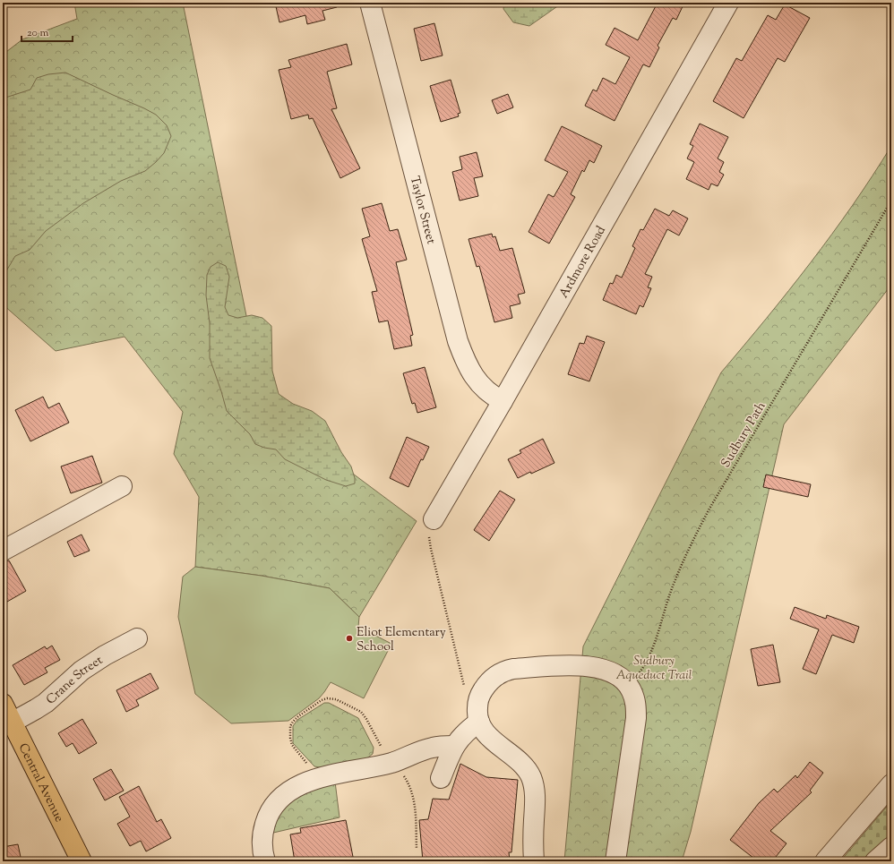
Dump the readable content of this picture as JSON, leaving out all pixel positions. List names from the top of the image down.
{
  "streets": {
    "main road": ["Central Avenue"],
    "street": ["Taylor Street", "Ardmore Road", "Crane Street"],
    "path": ["Sudbury Path"]
  },
  "crossings": [
    ["Taylor Street", "Ardmore Road"],
    ["Crane Street", "Central Avenue"]
  ],
  "parks": ["Sudbury Aqueduct Trail"],
  "places": ["Eliot Elementary School"],
  "scale_bar": "20 m"
}
